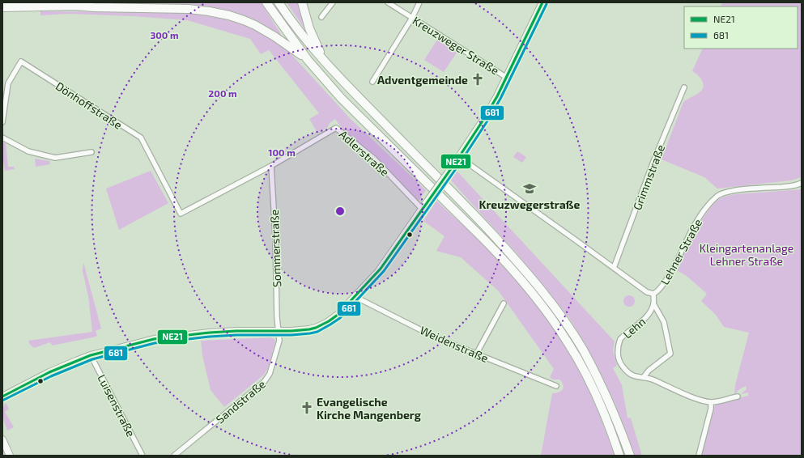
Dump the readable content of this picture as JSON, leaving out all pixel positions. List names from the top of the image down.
{
  "streets": {
    "street": [
      "Kreuzweger Straße",
      "Dönhoffstraße",
      "Adlerstraße",
      "Grimmstraße",
      "Sommerstraße",
      "Lehner Straße",
      "Lehn",
      "Weidenstraße",
      "Sandstraße",
      "Luisenstraße"
    ]
  },
  "crossings": [
    ["Dönhoffstraße", "Adlerstraße"],
    ["Adlerstraße", "Sommerstraße"],
    ["Grimmstraße", "Lehner Straße"],
    ["Sommerstraße", "Sandstraße"],
    ["Lehner Straße", "Lehn"]
  ],
  "parks": ["Kleingartenanlage Lehner Straße"],
  "places": {
    "church": ["Adventgemeinde", "Evangelische Kirche Mangenberg"],
    "school or university": ["Kreuzwegerstraße"]
  },
  "lines": ["transit line NE21", "transit line 681"],
  "legend": ["NE21", "681"],
  "rings": ["300 m", "200 m", "100 m"]
}
